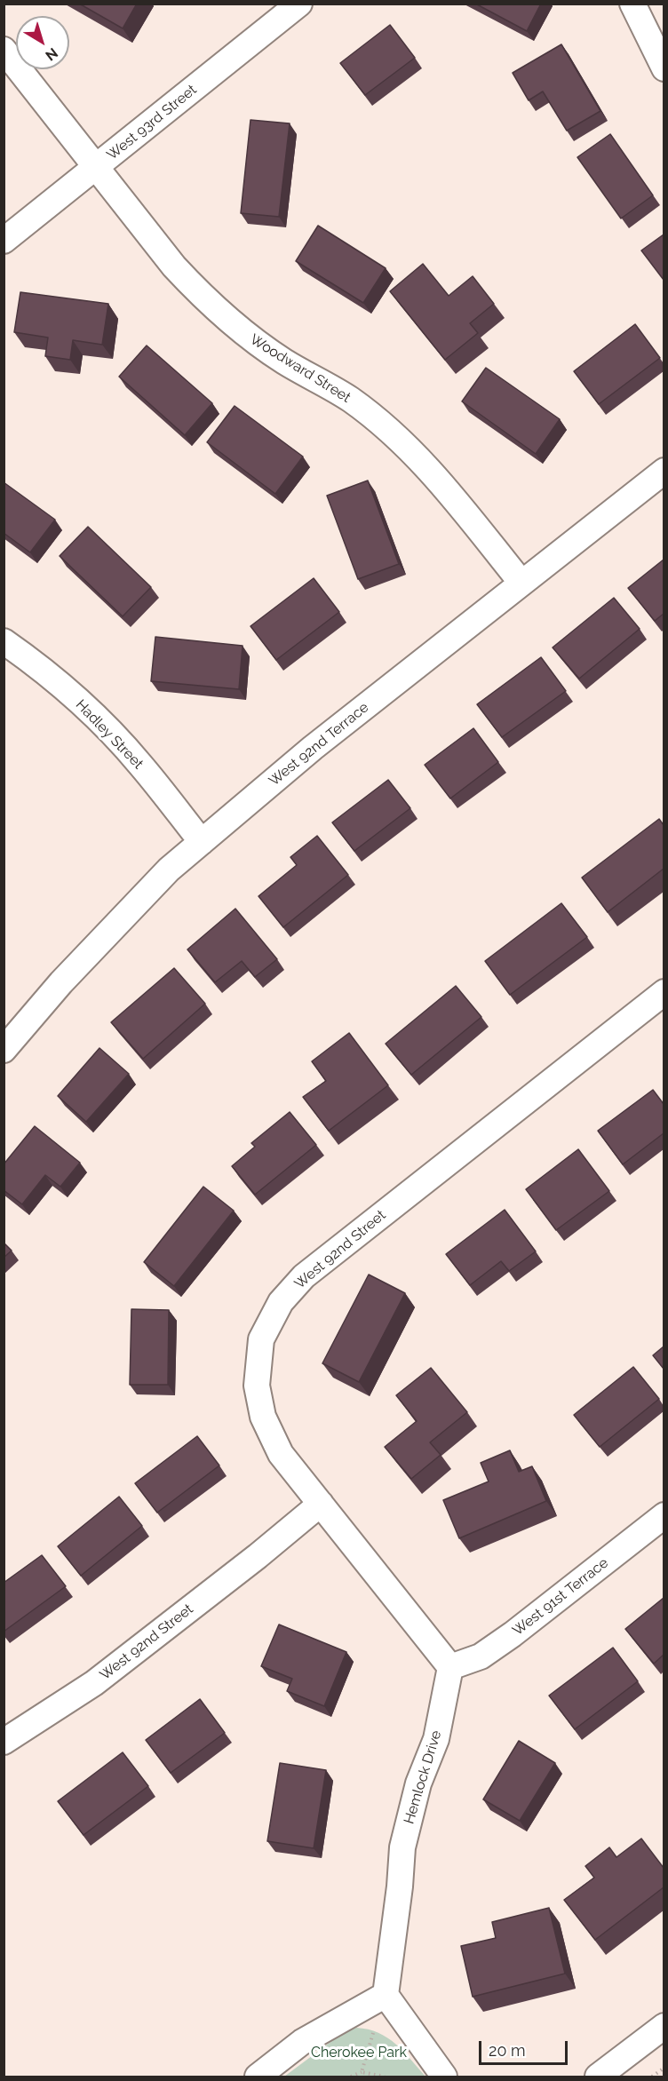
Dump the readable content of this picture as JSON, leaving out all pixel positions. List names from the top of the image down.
{
  "streets": {
    "street": [
      "West 93rd Street",
      "Woodward Street",
      "Hadley Street",
      "West 92nd Terrace",
      "West 92nd Street",
      "West 91st Terrace",
      "Hemlock Drive"
    ]
  },
  "crossings": [
    ["West 93rd Street", "Woodward Street"],
    ["Woodward Street", "West 92nd Terrace"],
    ["Hadley Street", "West 92nd Terrace"],
    ["West 91st Terrace", "Hemlock Drive"]
  ],
  "parks": ["Cherokee Park"],
  "scale_bar": "20 m",
  "north": "bottom right"
}
